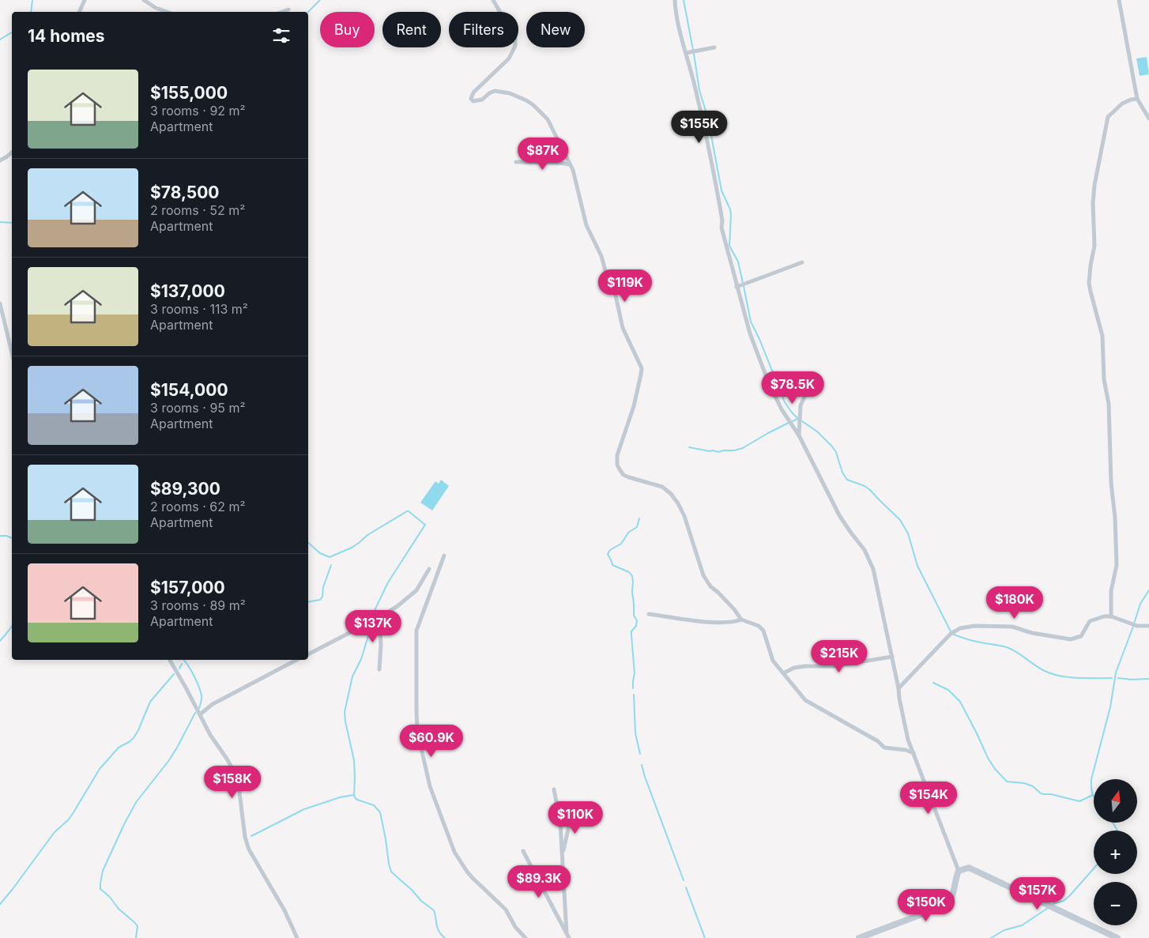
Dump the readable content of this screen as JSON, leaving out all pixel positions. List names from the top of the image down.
{
  "north": "top",
  "page": {
    "chip": [
      "Buy",
      "Rent",
      "Filters",
      "New"
    ],
    "heading": "14 homes",
    "list": [
      {
        "name": "$155,000",
        "note": "3 rooms · 92 m² · Apartment"
      },
      {
        "name": "$78,500",
        "note": "2 rooms · 52 m² · Apartment"
      },
      {
        "name": "$137,000",
        "note": "3 rooms · 113 m² · Apartment"
      },
      {
        "name": "$154,000",
        "note": "3 rooms · 95 m² · Apartment"
      },
      {
        "name": "$89,300",
        "note": "2 rooms · 62 m² · Apartment"
      },
      {
        "name": "$157,000",
        "note": "3 rooms · 89 m² · Apartment"
      }
    ],
    "price": [
      "$155K",
      "$87K",
      "$119K",
      "$78.5K",
      "$180K",
      "$137K",
      "$215K",
      "$60.9K",
      "$158K",
      "$154K",
      "$110K",
      "$89.3K",
      "$157K",
      "$150K"
    ],
    "map_buttons": ["+", "−"]
  }
}
